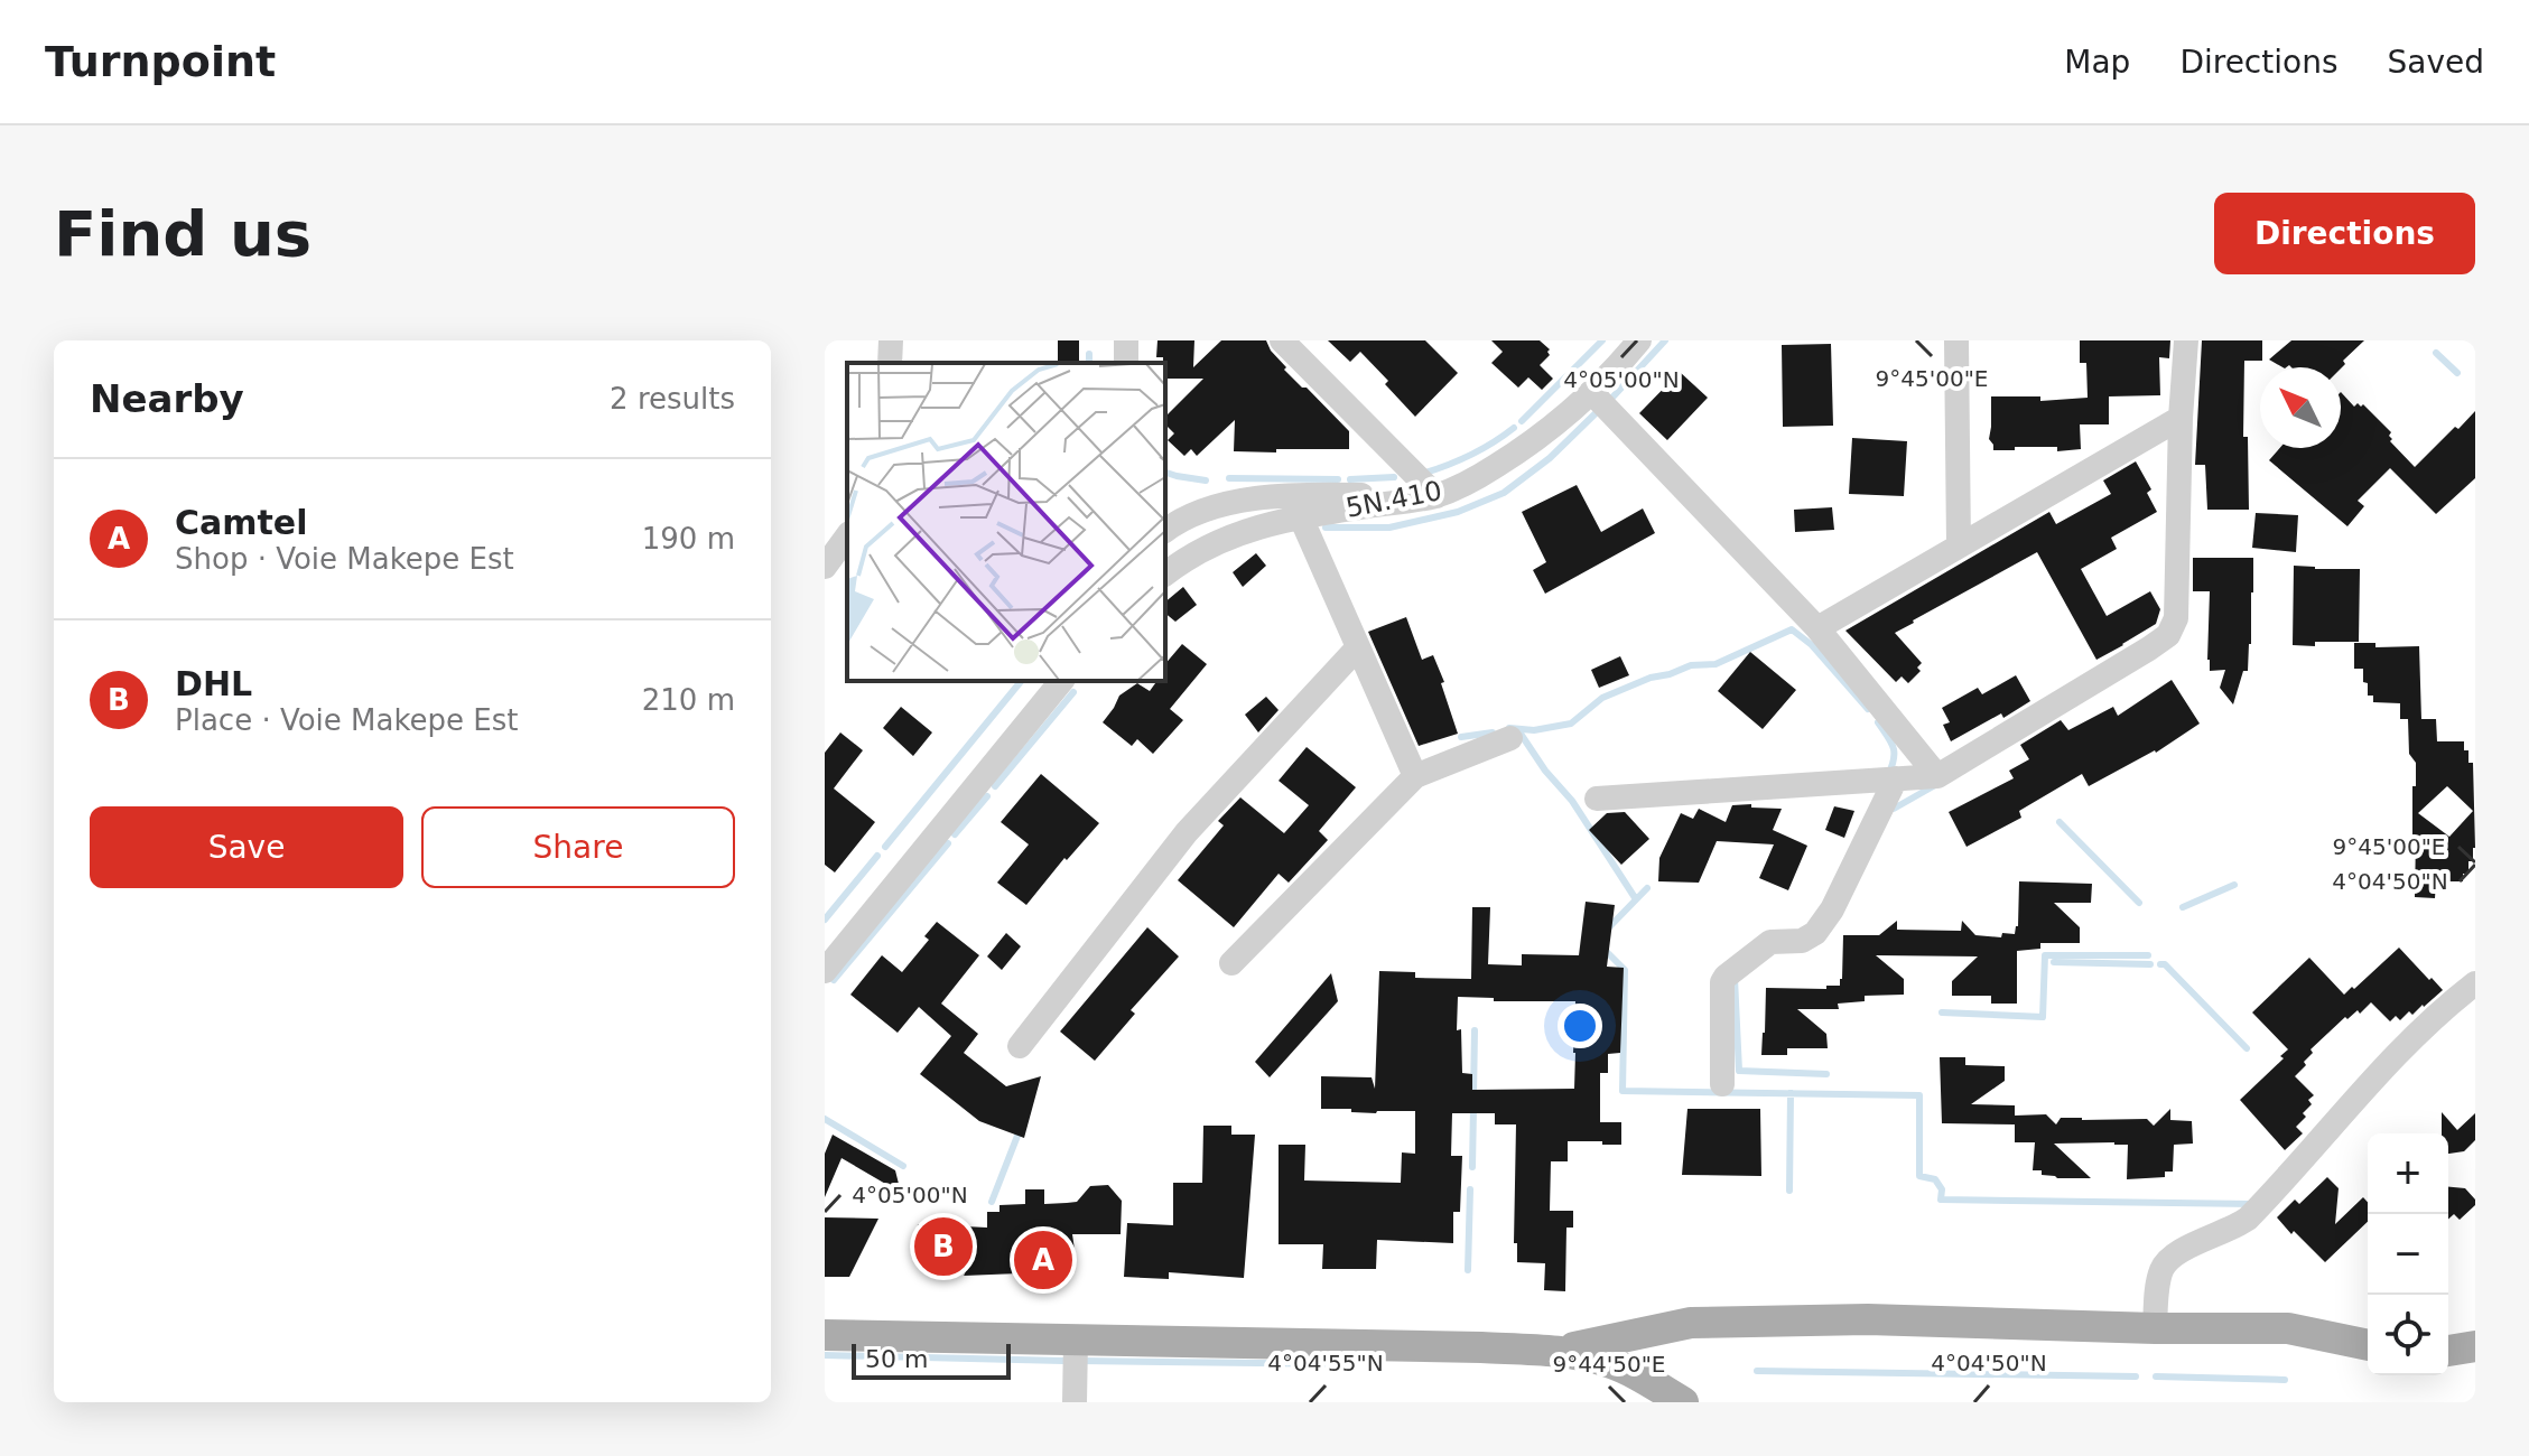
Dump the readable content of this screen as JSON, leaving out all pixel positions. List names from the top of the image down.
{
  "streets": {
    "street": ["5N.410"]
  },
  "scale_bar": "50 m",
  "north": "top left",
  "page": {
    "header": "Turnpoint",
    "nav": ["Map", "Directions", "Saved"],
    "buttons": [
      "Directions",
      ["Save", "Share"]
    ],
    "title": "Find us",
    "heading": ["Nearby", "2 results"],
    "list": [
      {
        "mark": "A",
        "name": "Camtel",
        "note": "Shop · Voie Makepe Est",
        "value": "190 m"
      },
      {
        "mark": "B",
        "name": "DHL",
        "note": "Place · Voie Makepe Est",
        "value": "210 m"
      }
    ],
    "map_buttons": ["+", "−"],
    "pins": ["B", "A"],
    "scale": "50 m"
  },
  "coordinates": [
    "9°45'00\"E",
    "4°05'00\"N",
    "4°04'50\"N",
    "4°04'55\"N",
    "9°44'50\"E"
  ]
}
